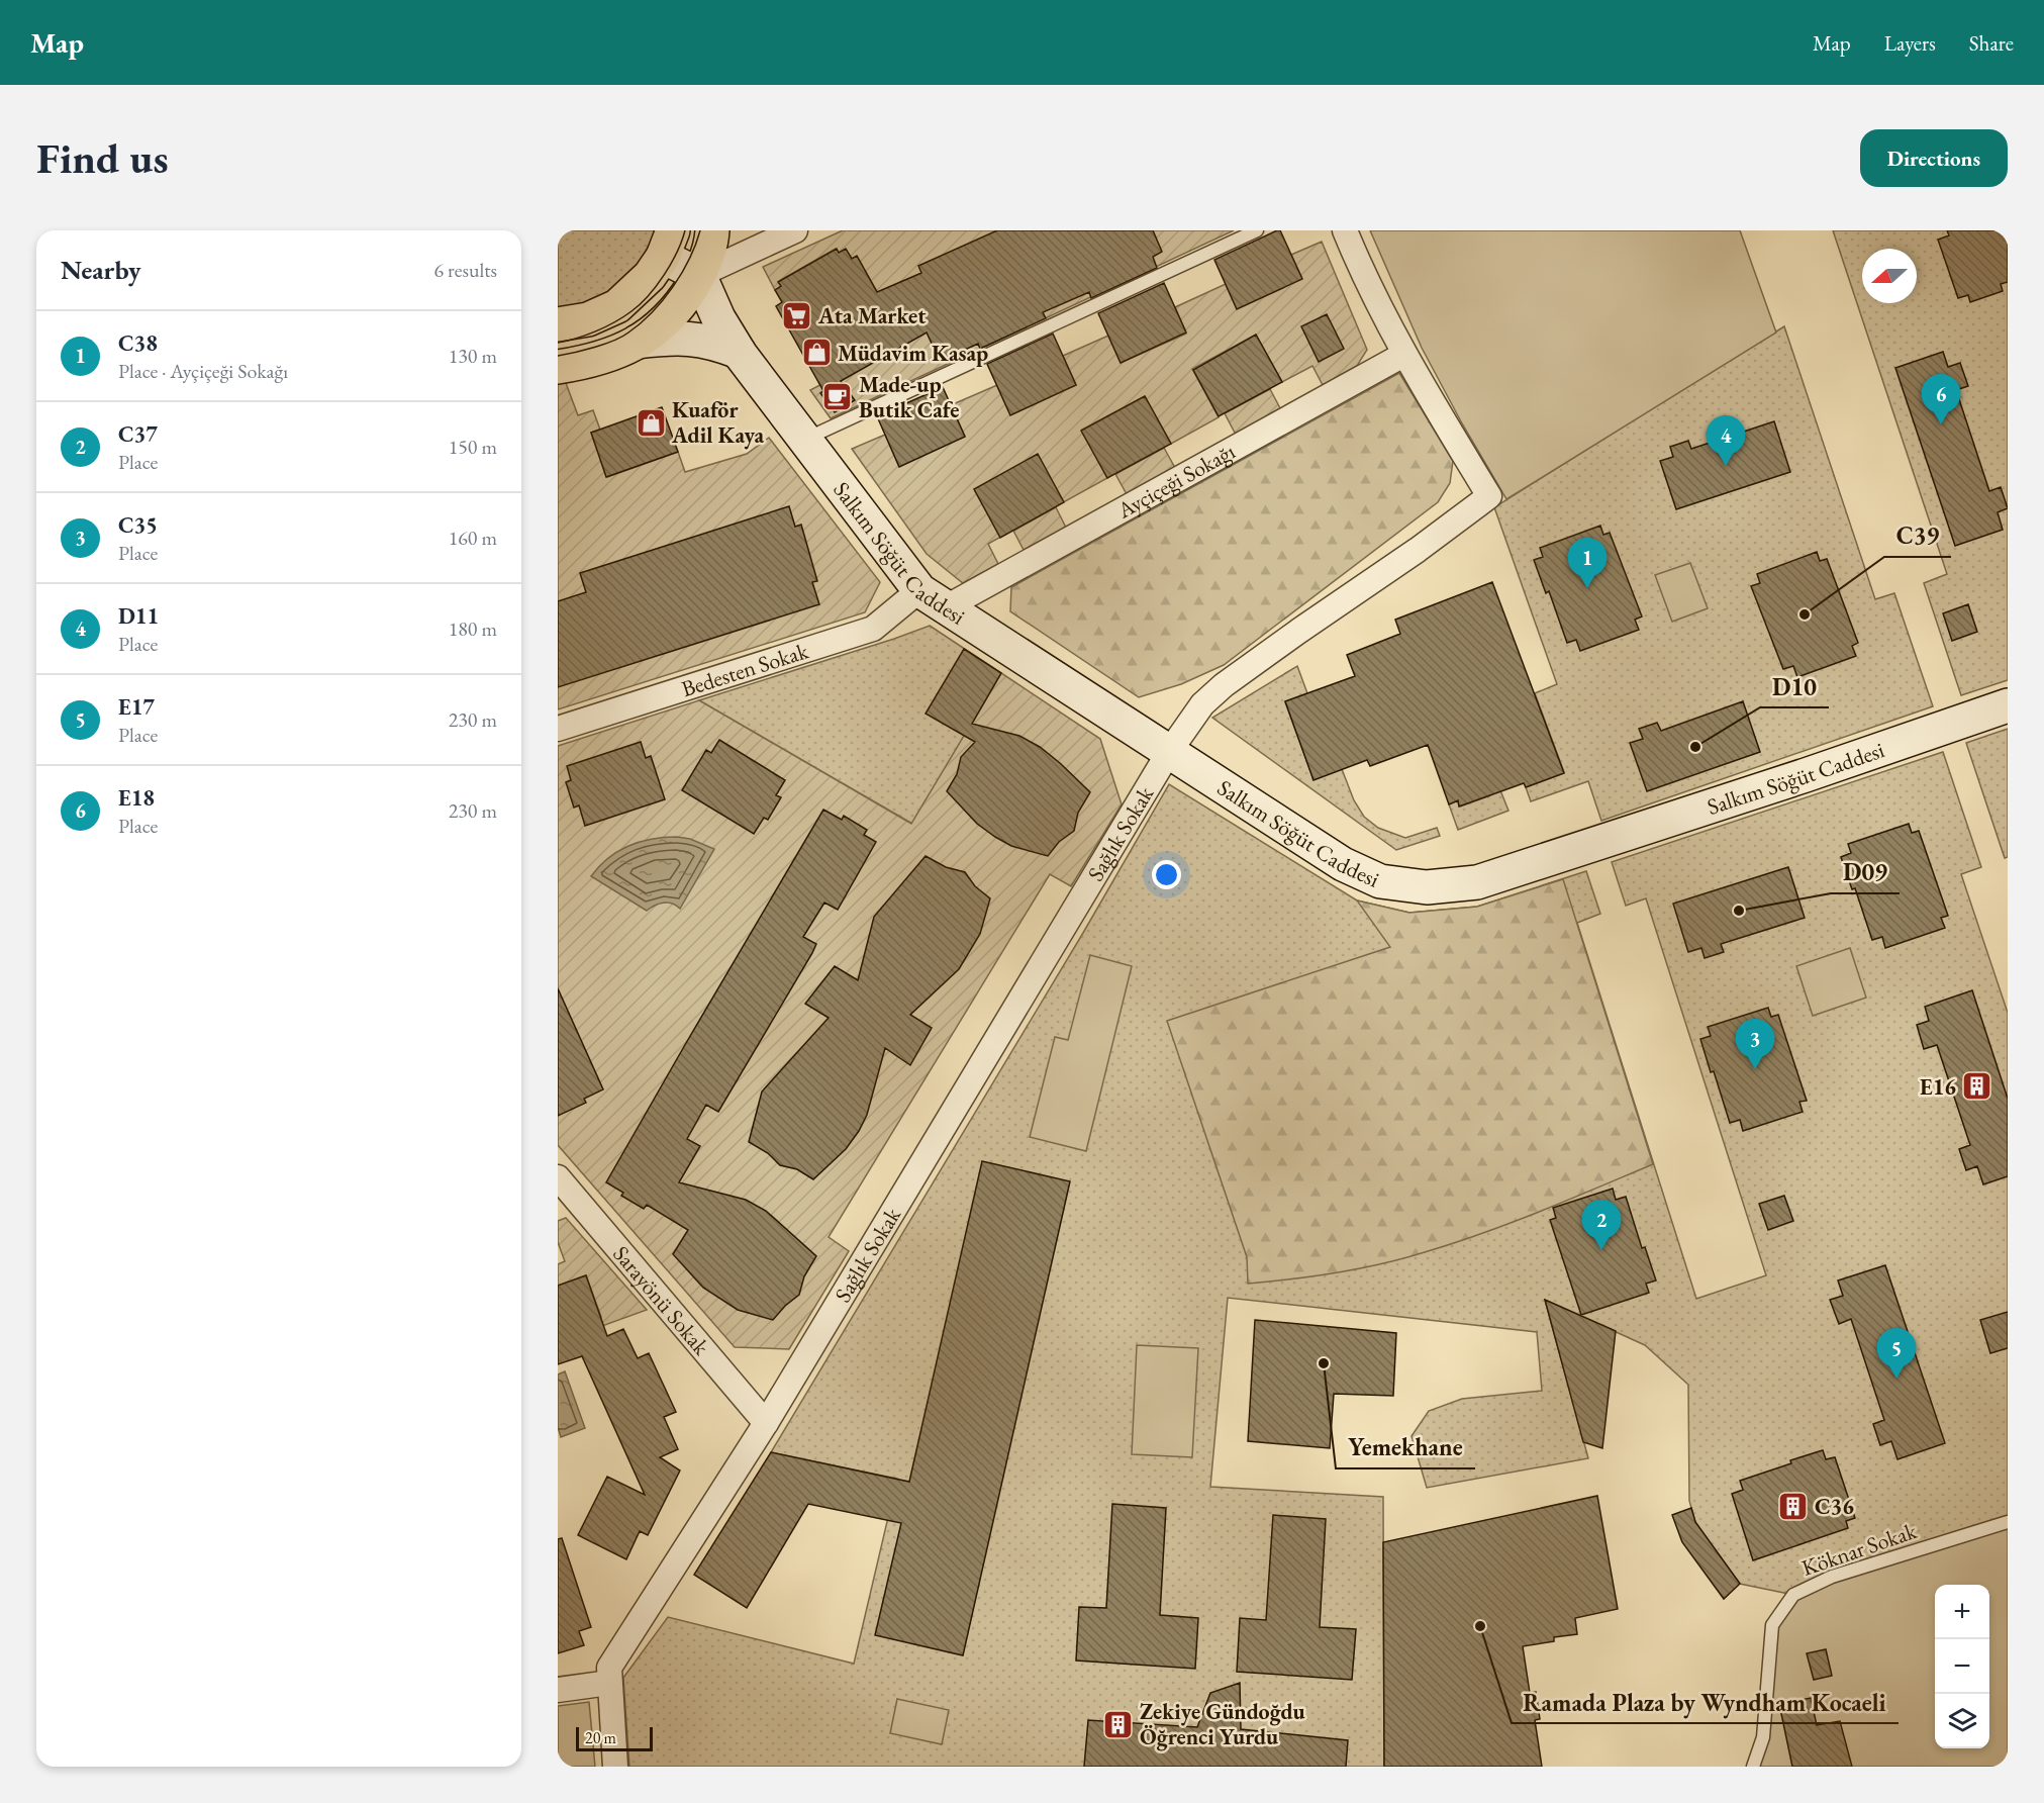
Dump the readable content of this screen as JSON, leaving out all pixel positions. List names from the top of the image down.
{
  "streets": {
    "street": [
      "Ayçiçeği Sokağı",
      "Salkım Söğüt Caddesi",
      "Bedesten Sokak",
      "Sağlık Sokak",
      "Sarayönü Sokak"
    ],
    "lane": ["Köknar Sokak"]
  },
  "crossings": [
    ["Ayçiçeği Sokağı", "Salkım Söğüt Caddesi"],
    ["Ayçiçeği Sokağı", "Sağlık Sokak"],
    ["Salkım Söğüt Caddesi", "Bedesten Sokak"],
    ["Salkım Söğüt Caddesi", "Sağlık Sokak"],
    ["Sağlık Sokak", "Sarayönü Sokak"]
  ],
  "places": {
    "supermarket": ["Ata Market"],
    "shop": ["Müdavim Kasap", "Kuaför Adil Kaya"],
    "cafe": ["Made-up Butik Cafe"],
    "other": [
      "C39",
      "D10",
      "D09",
      "Yemekhane",
      "Ramada Plaza by Wyndham Kocaeli"
    ],
    "building": ["E16", "C36", "Zekiye Gündoğdu Öğrenci Yurdu"]
  },
  "scale_bar": "20 m",
  "north": "left",
  "page": {
    "header": "Map",
    "nav": ["Map", "Layers", "Share"],
    "buttons": "Directions",
    "title": "Find us",
    "heading": ["Nearby", "6 results"],
    "list": [
      {
        "mark": "1",
        "name": "C38",
        "note": "Place · Ayçiçeği Sokağı",
        "value": "130 m"
      },
      {
        "mark": "2",
        "name": "C37",
        "note": "Place",
        "value": "150 m"
      },
      {
        "mark": "3",
        "name": "C35",
        "note": "Place",
        "value": "160 m"
      },
      {
        "mark": "4",
        "name": "D11",
        "note": "Place",
        "value": "180 m"
      },
      {
        "mark": "5",
        "name": "E17",
        "note": "Place",
        "value": "230 m"
      },
      {
        "mark": "6",
        "name": "E18",
        "note": "Place",
        "value": "230 m"
      }
    ],
    "pins": [
      "6",
      "4",
      "1",
      "3",
      "2",
      "5"
    ],
    "map_buttons": ["+", "−"],
    "scale": "20 m"
  }
}
